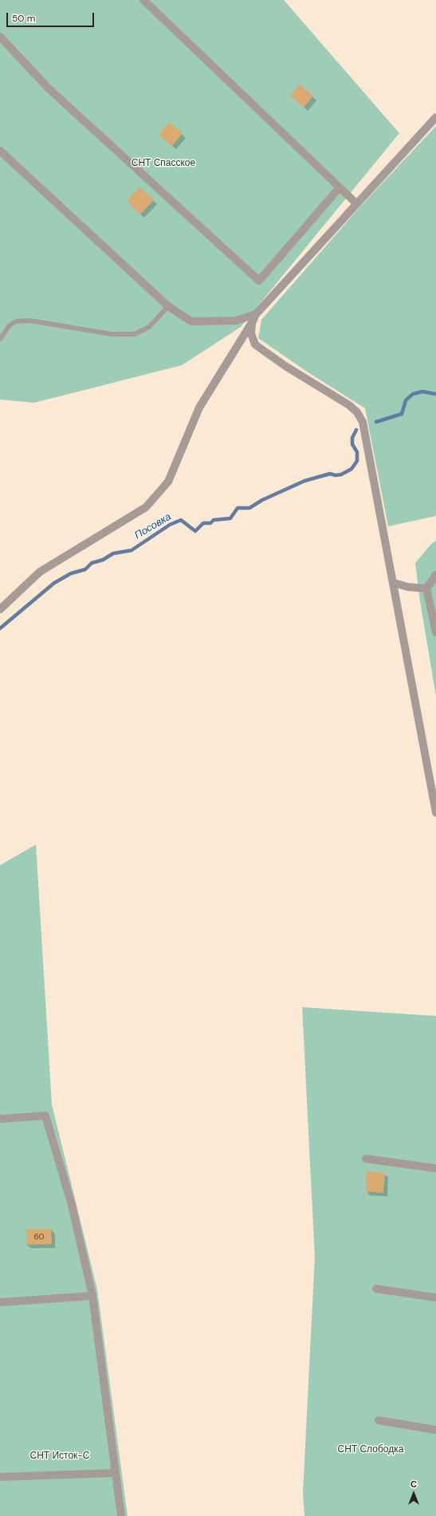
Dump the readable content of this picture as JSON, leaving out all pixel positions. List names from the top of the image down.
{
  "water": ["Посовка"],
  "parks": ["СНТ Спасское", "СНТ Слободка", "СНТ Исток-С"],
  "house_numbers": ["60"],
  "scale_bar": "50 m",
  "north": "top"
}
